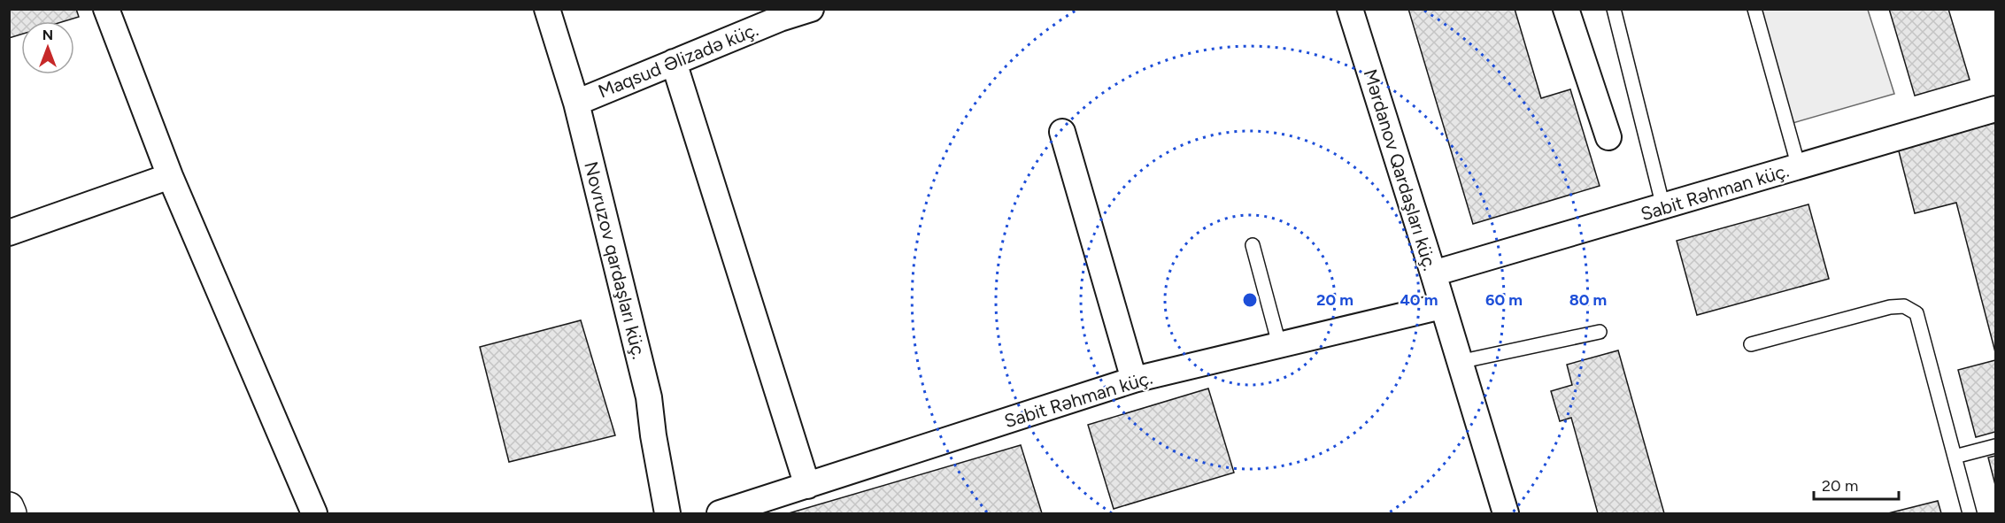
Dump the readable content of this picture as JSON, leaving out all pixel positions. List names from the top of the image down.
{
  "streets": {
    "street": [
      "Maqsud Əlizadə küç.",
      "Mərdanov Qardaşları küç.",
      "Sabit Rəhman küç.",
      "Novruzov qardaşları küç."
    ]
  },
  "crossings": [
    ["Maqsud Əlizadə küç.", "Novruzov qardaşları küç."],
    ["Mərdanov Qardaşları küç.", "Sabit Rəhman küç."]
  ],
  "scale_bar": "20 m",
  "north": "top",
  "rings": [
    "20 m",
    "40 m",
    "60 m",
    "80 m"
  ]
}
